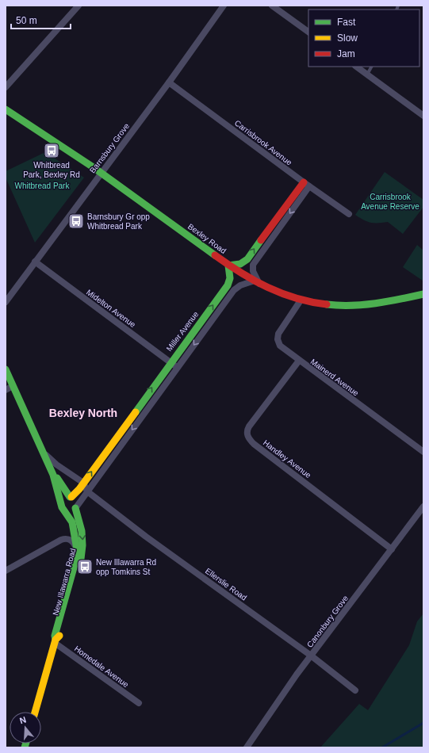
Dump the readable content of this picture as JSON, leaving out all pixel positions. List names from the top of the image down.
{
  "streets": {
    "main road": ["Bexley Road", "Miller Avenue", "New Illawarra Road"],
    "street": [
      "Carrisbrook Avenue",
      "Barnsbury Grove",
      "Midelton Avenue",
      "Mainerd Avenue",
      "Handley Avenue",
      "Ellerslie Road",
      "Canonbury Grove",
      "Homedale Avenue"
    ]
  },
  "crossings": [
    ["Carrisbrook Avenue", "Barnsbury Grove"],
    ["Barnsbury Grove", "Bexley Road"],
    ["Barnsbury Grove", "Midelton Avenue"],
    ["Bexley Road", "Miller Avenue"],
    ["Bexley Road", "Mainerd Avenue"],
    ["Midelton Avenue", "Miller Avenue"],
    ["Miller Avenue", "New Illawarra Road"],
    ["Mainerd Avenue", "Handley Avenue"],
    ["Handley Avenue", "Canonbury Grove"],
    ["New Illawarra Road", "Homedale Avenue"],
    ["Ellerslie Road", "Canonbury Grove"]
  ],
  "one_way": ["Miller Avenue"],
  "districts": ["Bexley North"],
  "parks": ["Whitbread Park", "Carrisbrook Avenue Reserve"],
  "places": {
    "bus stop": ["Whitbread Park, Bexley Rd", "Barnsbury Gr opp Whitbread Park", "New Illawarra Rd opp Tomkins St"]
  },
  "legend": ["Fast", "Slow", "Jam"],
  "scale_bar": "50 m",
  "north": "top"
}
